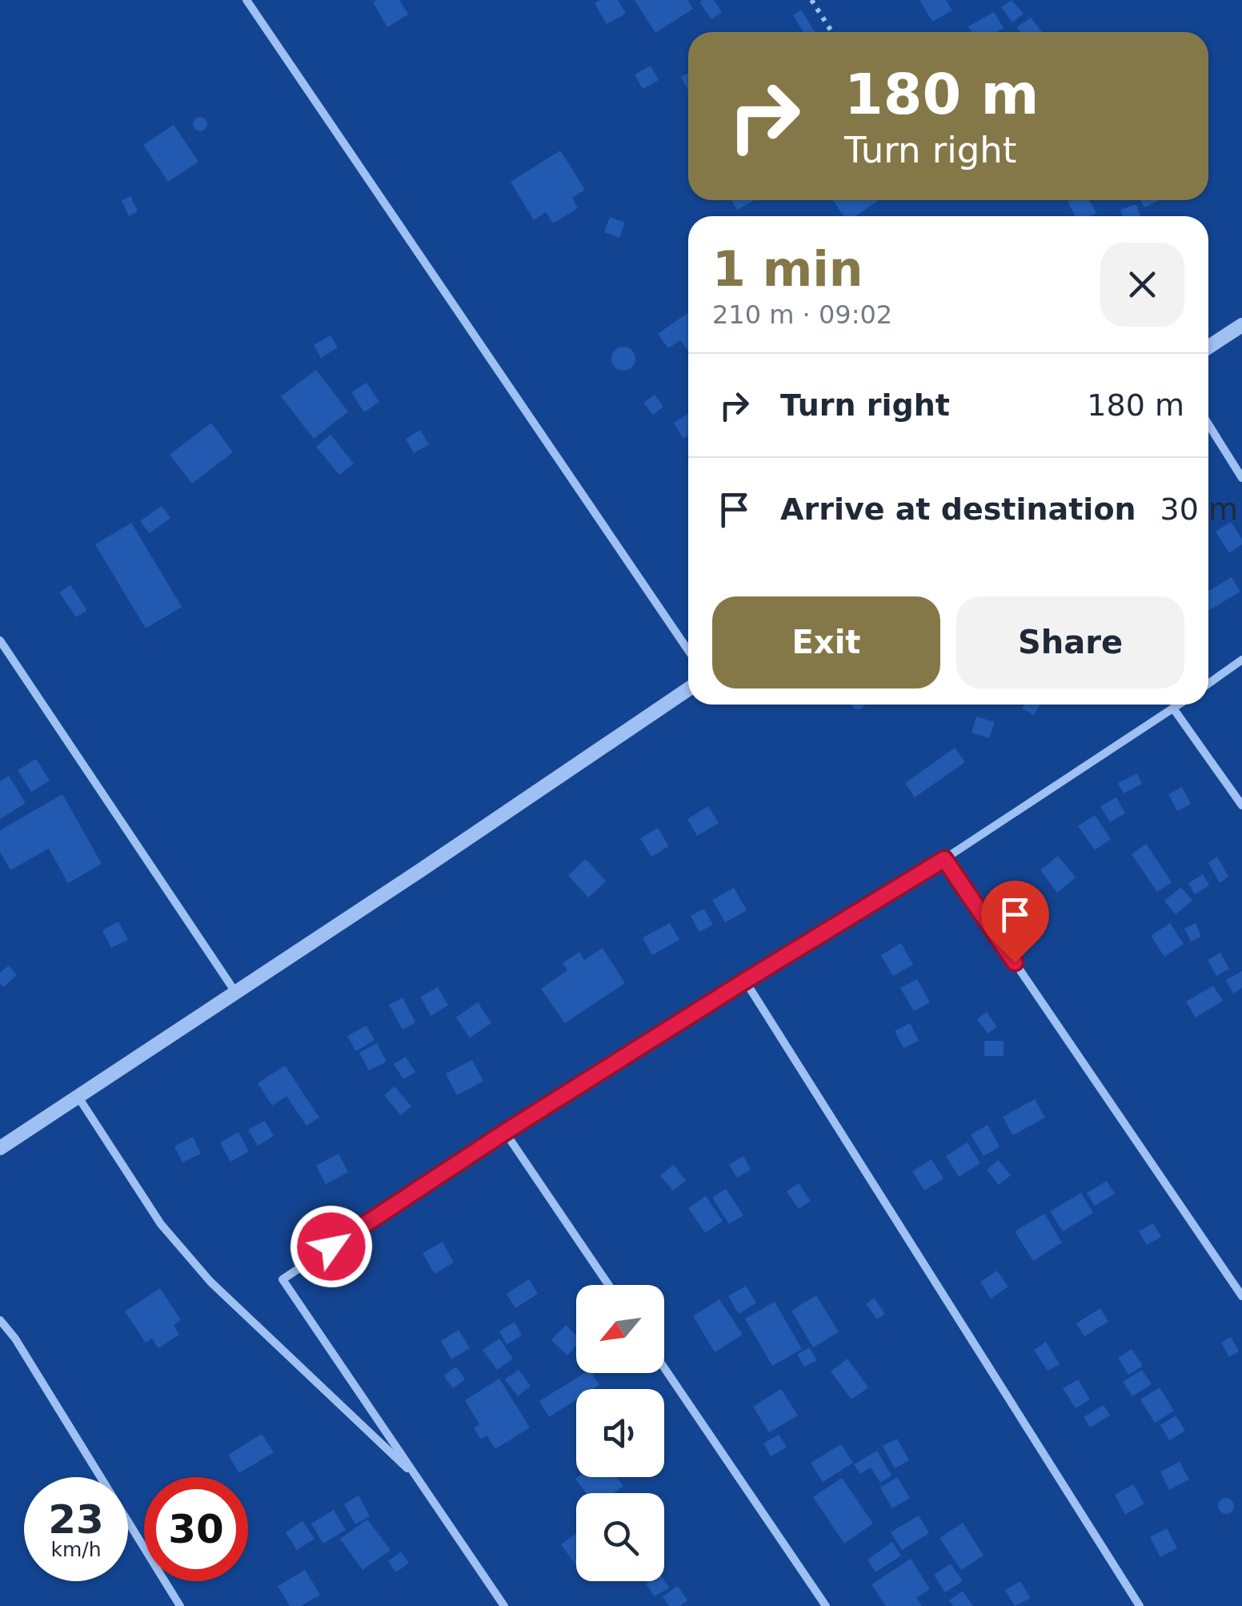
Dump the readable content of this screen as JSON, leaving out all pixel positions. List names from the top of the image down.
{
  "north": "bottom left",
  "page": {
    "turn": ["180 m", "Turn right"],
    "heading": ["1 min", "210 m · 09:02"],
    "list": [
      {
        "name": "Turn right",
        "value": "180 m"
      },
      {
        "name": "Arrive at destination",
        "value": "30 m"
      }
    ],
    "buttons": ["Exit", "Share"],
    "speed": "23 km/h",
    "limit": "30"
  }
}
